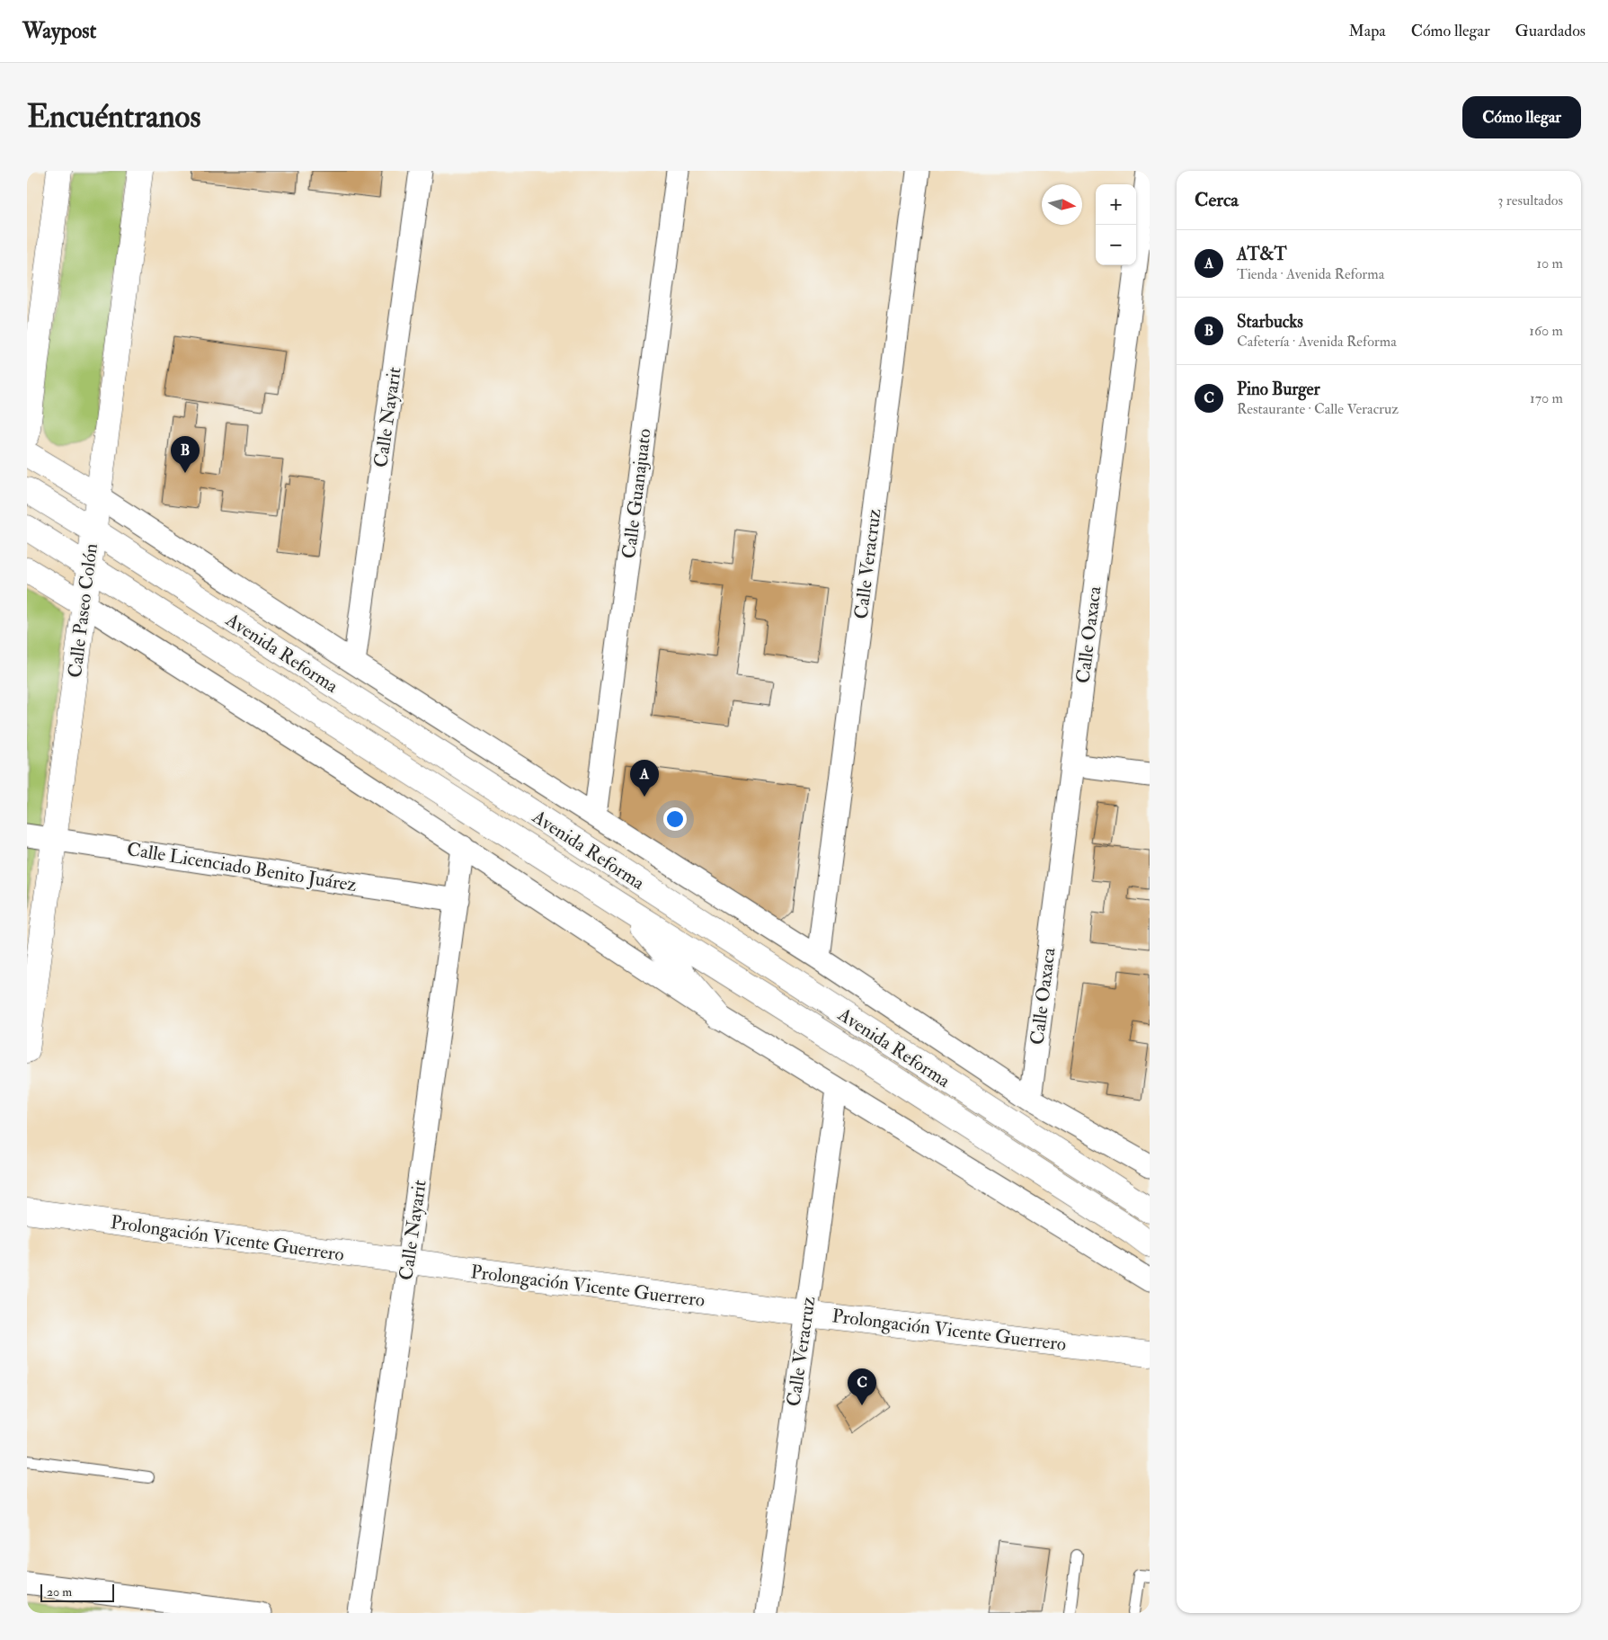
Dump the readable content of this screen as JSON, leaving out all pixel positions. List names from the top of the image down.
{
  "streets": {
    "main road": ["Calle Paseo Colón", "Avenida Reforma", "Prolongación Vicente Guerrero"],
    "street": [
      "Calle Nayarit",
      "Calle Guanajuato",
      "Calle Veracruz",
      "Calle Oaxaca",
      "Calle Licenciado Benito Juárez"
    ]
  },
  "crossings": [
    ["Calle Nayarit", "Avenida Reforma"],
    ["Calle Nayarit", "Calle Licenciado Benito Juárez"],
    ["Calle Nayarit", "Prolongación Vicente Guerrero"],
    ["Calle Guanajuato", "Avenida Reforma"],
    ["Calle Veracruz", "Avenida Reforma"],
    ["Calle Veracruz", "Prolongación Vicente Guerrero"],
    ["Calle Paseo Colón", "Avenida Reforma"],
    ["Calle Paseo Colón", "Calle Licenciado Benito Juárez"],
    ["Calle Oaxaca", "Avenida Reforma"]
  ],
  "scale_bar": "20 m",
  "north": "right",
  "page": {
    "header": "Waypost",
    "nav": ["Mapa", "Cómo llegar", "Guardados"],
    "buttons": "Cómo llegar",
    "title": "Encuéntranos",
    "heading": ["Cerca", "3 resultados"],
    "map_buttons": ["+", "−"],
    "list": [
      {
        "mark": "A",
        "name": "AT&T",
        "note": "Tienda · Avenida Reforma",
        "value": "10 m"
      },
      {
        "mark": "B",
        "name": "Starbucks",
        "note": "Cafetería · Avenida Reforma",
        "value": "160 m"
      },
      {
        "mark": "C",
        "name": "Pino Burger",
        "note": "Restaurante · Calle Veracruz",
        "value": "170 m"
      }
    ],
    "pins": ["B", "A", "C"],
    "scale": "20 m"
  }
}
